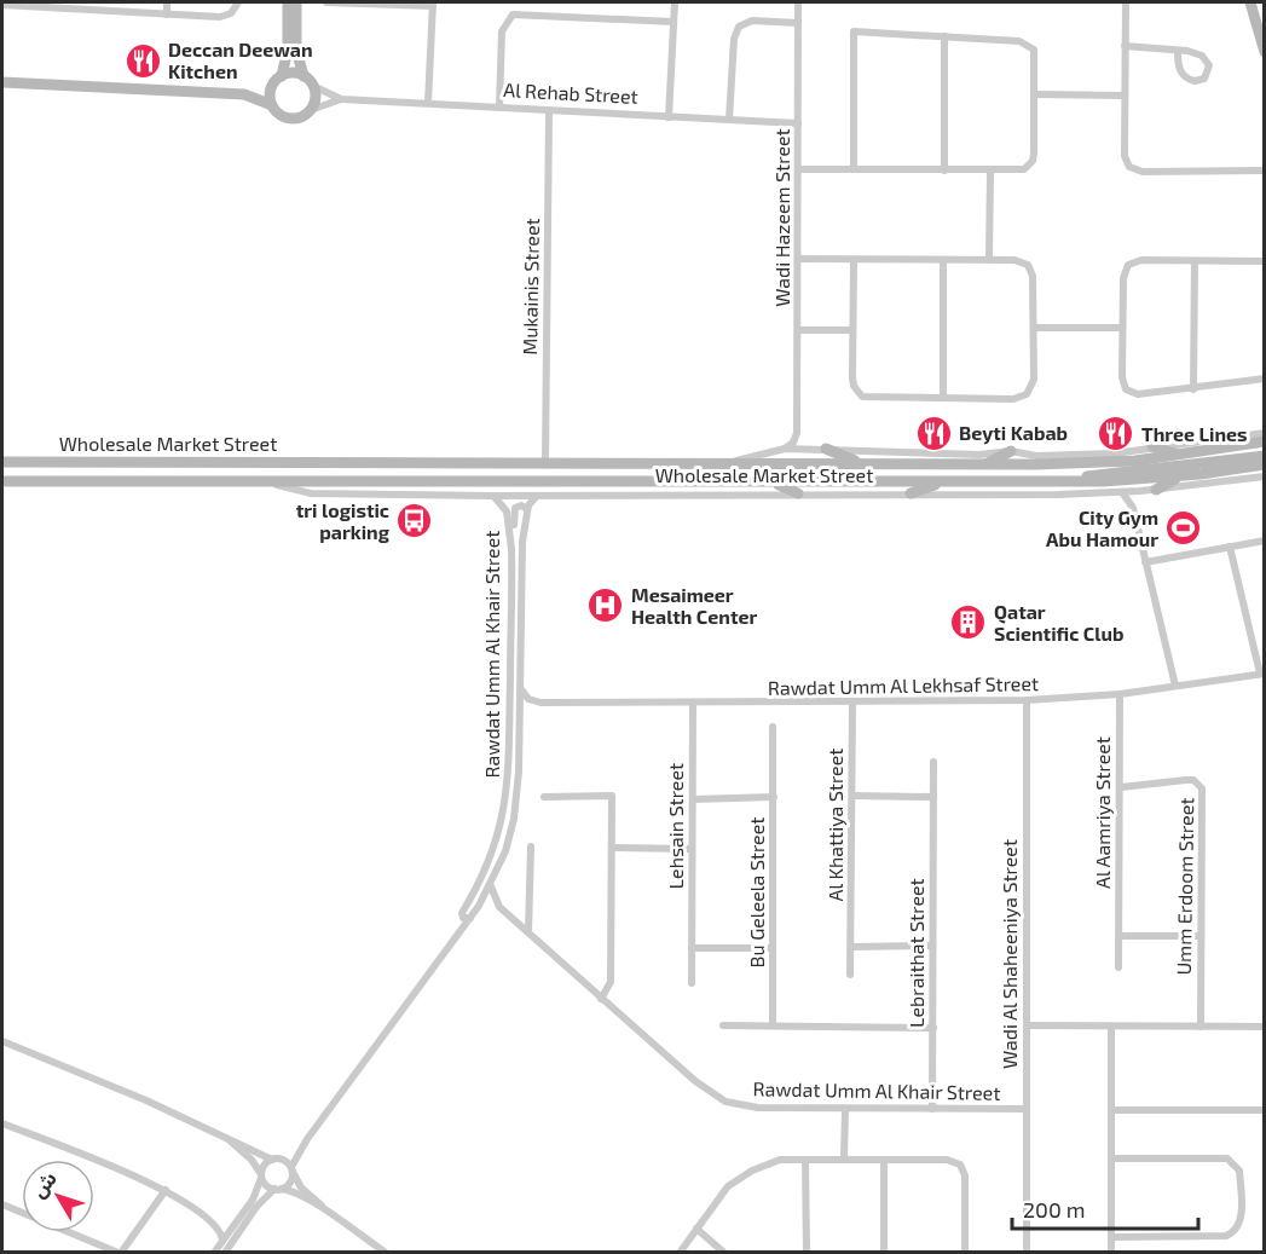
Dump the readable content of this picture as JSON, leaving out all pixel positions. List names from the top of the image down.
{
  "streets": {
    "main road": ["Wholesale Market Street"],
    "street": [
      "Al Rehab Street",
      "Wadi Hazeem Street",
      "Mukainis Street",
      "Rawdat Umm Al Khair Street",
      "Rawdat Umm Al Lekhsaf Street",
      "Al Aamriya Street",
      "Al Khattiya Street",
      "Lehsain Street",
      "Umm Erdoom Street",
      "Bu Geleela Street",
      "Lebraithat Street",
      "Wadi Al Shaheeniya Street"
    ]
  },
  "crossings": [
    ["Al Rehab Street", "Wadi Hazeem Street"],
    ["Al Rehab Street", "Mukainis Street"],
    ["Mukainis Street", "Wholesale Market Street"],
    ["Wholesale Market Street", "Rawdat Umm Al Khair Street"],
    ["Rawdat Umm Al Khair Street", "Lebraithat Street"],
    ["Rawdat Umm Al Khair Street", "Wadi Al Shaheeniya Street"],
    ["Rawdat Umm Al Lekhsaf Street", "Al Aamriya Street"],
    ["Rawdat Umm Al Lekhsaf Street", "Al Khattiya Street"],
    ["Rawdat Umm Al Lekhsaf Street", "Lehsain Street"],
    ["Rawdat Umm Al Lekhsaf Street", "Wadi Al Shaheeniya Street"],
    ["Al Aamriya Street", "Umm Erdoom Street"],
    ["Lehsain Street", "Bu Geleela Street"]
  ],
  "places": {
    "restaurant": ["Deccan Deewan Kitchen", "Beyti Kabab", "Three Lines"],
    "bus stop": ["tri logistic parking"],
    "sports": ["City Gym Abu Hamour"],
    "hospital": ["Mesaimeer Health Center"],
    "building": ["Qatar Scientific Club"]
  },
  "scale_bar": "200 m",
  "north": "top left"
}
